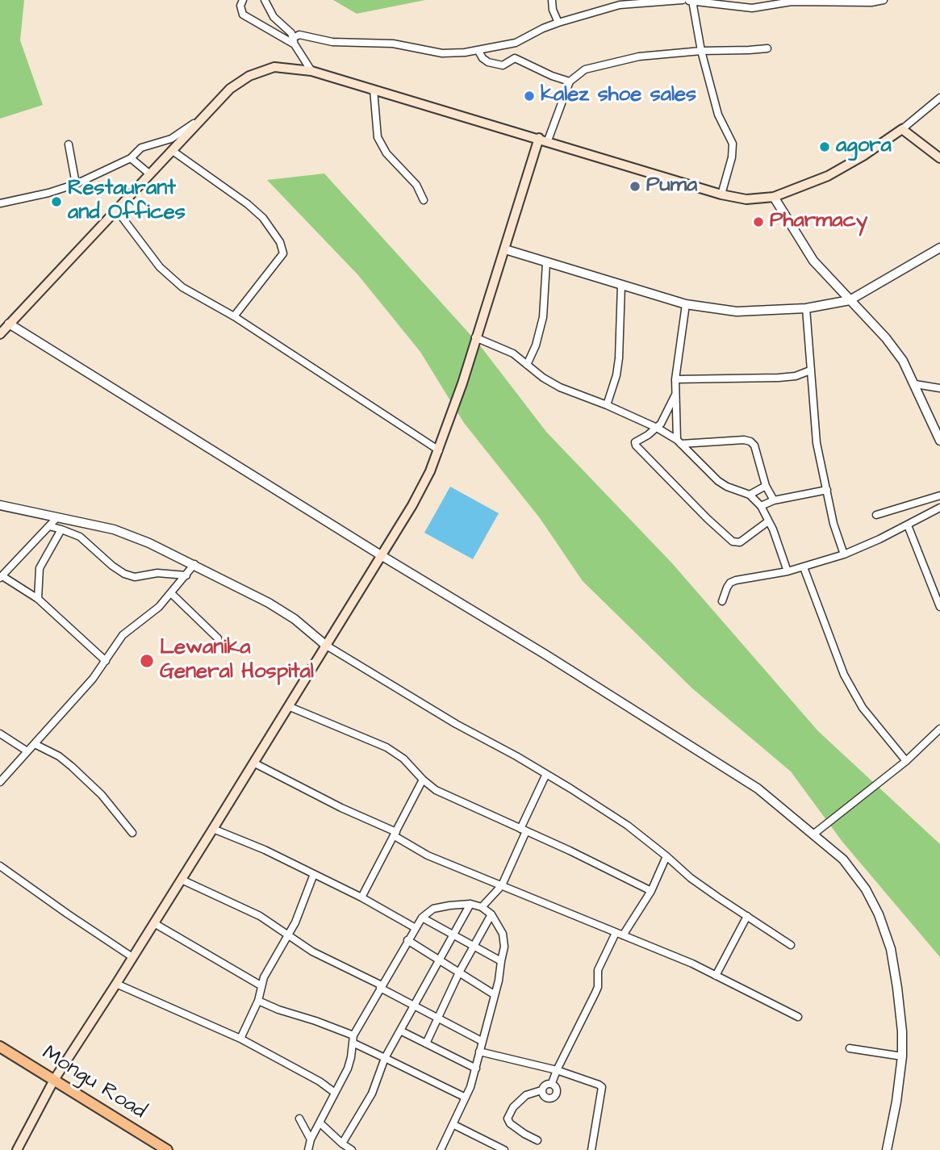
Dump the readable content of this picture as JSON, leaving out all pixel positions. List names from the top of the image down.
{
  "streets": {
    "main road": ["Mongu Road"]
  },
  "places": [
    "kalez shoe sales",
    "agora",
    "Puma",
    "Restaurant and Offices",
    "Pharmacy",
    "Lewanika General Hospital"
  ]
}
